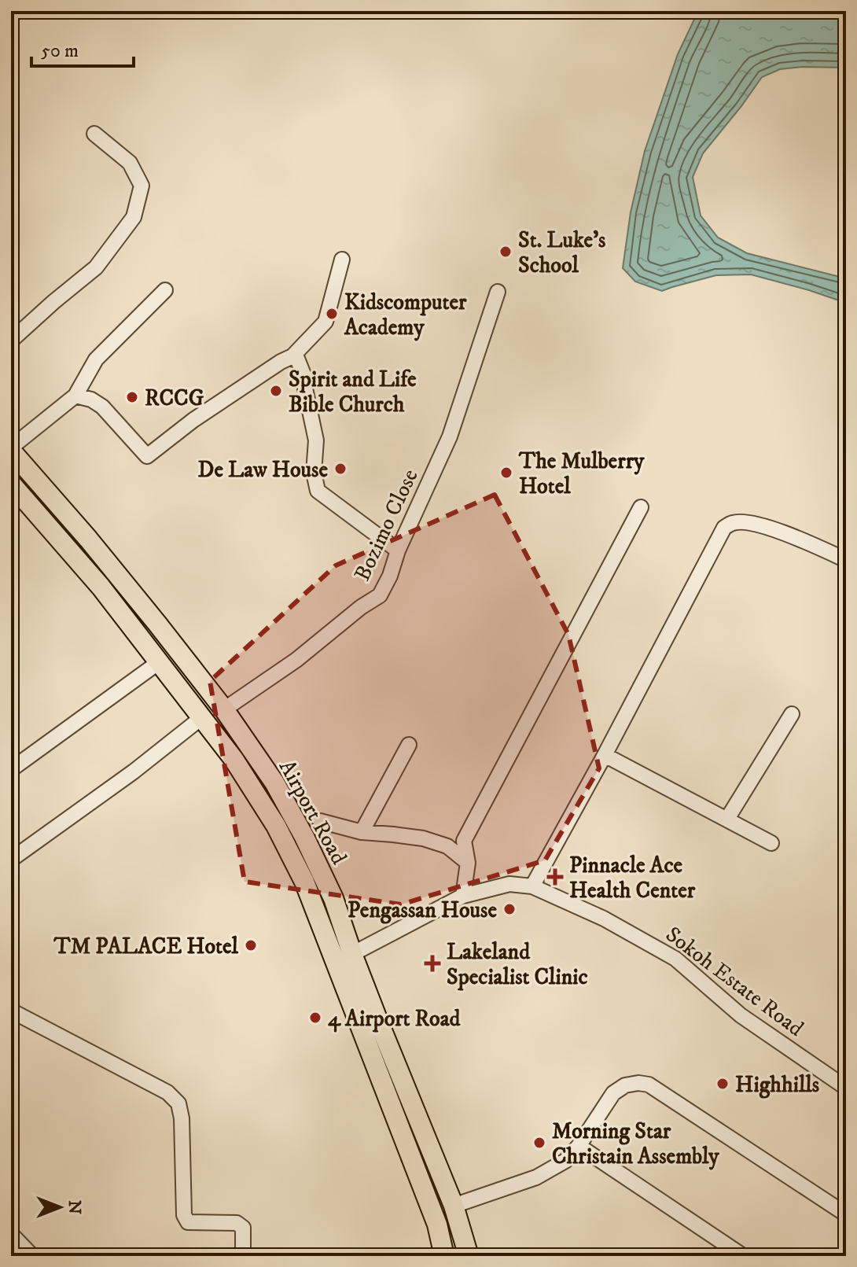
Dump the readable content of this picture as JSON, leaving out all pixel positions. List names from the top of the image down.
{
  "streets": {
    "main road": ["Airport Road"],
    "street": ["Bozimo Close", "Sokoh Estate Road"]
  },
  "crossings": [
    ["Bozimo Close", "Airport Road"],
    ["Airport Road", "Sokoh Estate Road"]
  ],
  "places": {
    "other": [
      "St. Luke's School",
      "Kidscomputer Academy",
      "Spirit and Life Bible Church",
      "RCCG",
      "De Law House",
      "The Mulberry Hotel",
      "Pengassan House",
      "TM PALACE Hotel",
      "4 Airport Road",
      "Highhills",
      "Morning Star Christain Assembly"
    ],
    "health": ["Pinnacle Ace Health Center", "Lakeland Specialist Clinic"]
  },
  "scale_bar": "50 m",
  "north": "right"
}
